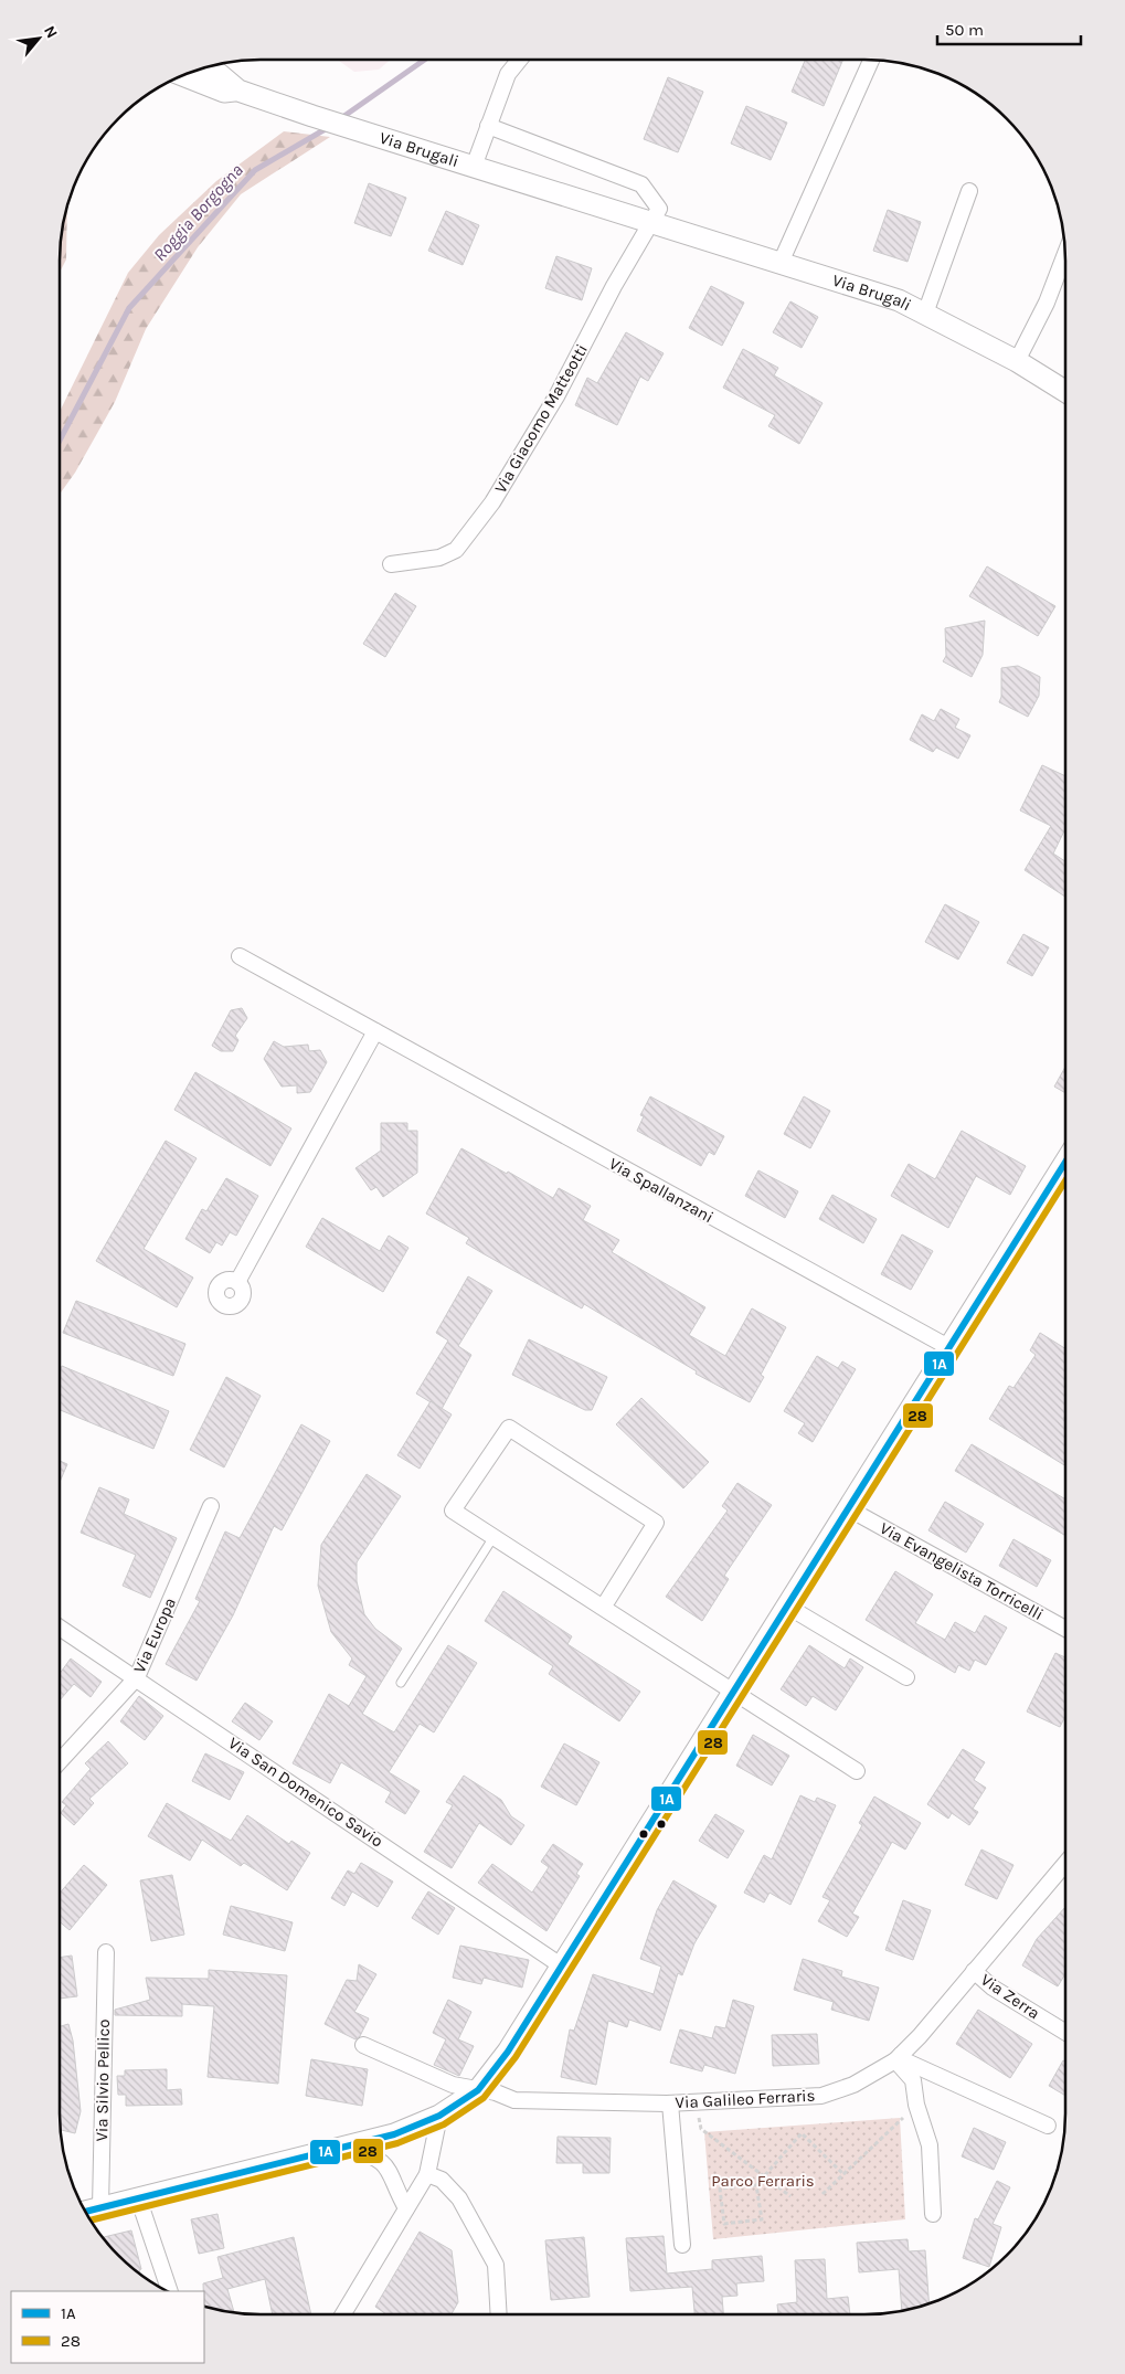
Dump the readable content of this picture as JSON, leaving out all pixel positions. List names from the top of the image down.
{
  "streets": {
    "street": [
      "Via Brugali",
      "Via Giacomo Matteotti",
      "Via Spallanzani",
      "Via Evangelista Torricelli",
      "Via Europa",
      "Via San Domenico Savio",
      "Via Zerra",
      "Via Silvio Pellico",
      "Via Galileo Ferraris"
    ]
  },
  "crossings": [
    ["Via Brugali", "Via Giacomo Matteotti"],
    ["Via Europa", "Via San Domenico Savio"],
    ["Via Zerra", "Via Galileo Ferraris"]
  ],
  "water": ["Roggia Borgogna"],
  "parks": ["Parco Ferraris"],
  "lines": ["transit line 1A", "transit line 28"],
  "legend": ["1A", "28"],
  "scale_bar": "50 m",
  "north": "top right"
}
